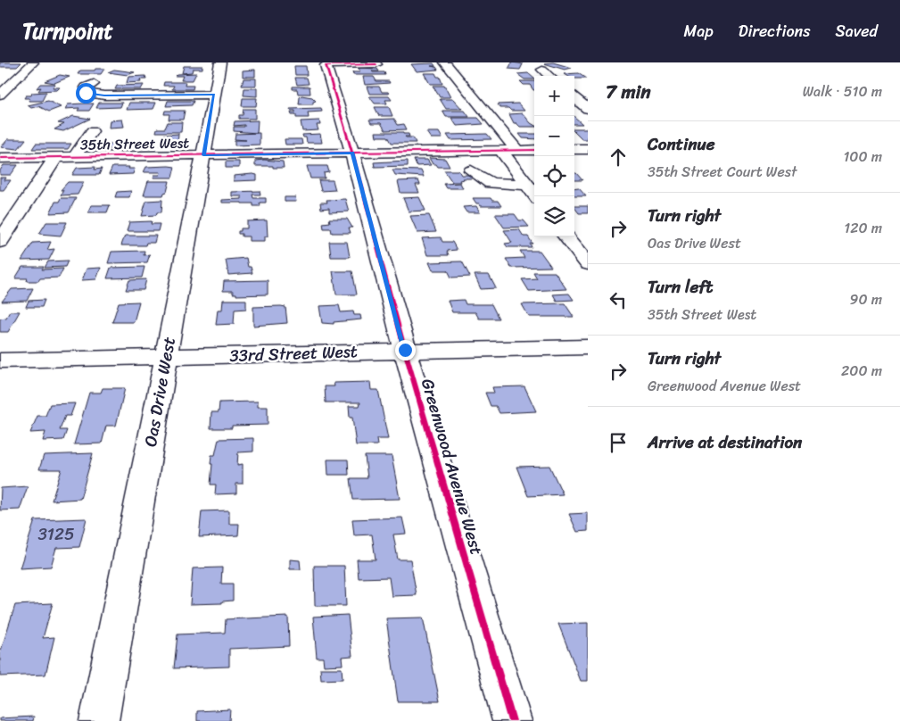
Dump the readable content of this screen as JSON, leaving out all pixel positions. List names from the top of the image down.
{
  "streets": {
    "street": [
      "35th Street West",
      "33rd Street West",
      "Oas Drive West",
      "Greenwood Avenue West"
    ]
  },
  "crossings": [
    ["35th Street West", "Oas Drive West"],
    ["35th Street West", "Greenwood Avenue West"],
    ["33rd Street West", "Oas Drive West"],
    ["33rd Street West", "Greenwood Avenue West"]
  ],
  "house_numbers": ["3125"],
  "page": {
    "header": "Turnpoint",
    "nav": ["Map", "Directions", "Saved"],
    "heading": ["7 min", "Walk · 510 m"],
    "map_buttons": ["+", "−"],
    "list": [
      ["Continue", "35th Street Court West", "100 m"],
      ["Turn right", "Oas Drive West", "120 m"],
      ["Turn left", "35th Street West", "90 m"],
      ["Turn right", "Greenwood Avenue West", "200 m"],
      "Arrive at destination"
    ]
  }
}
